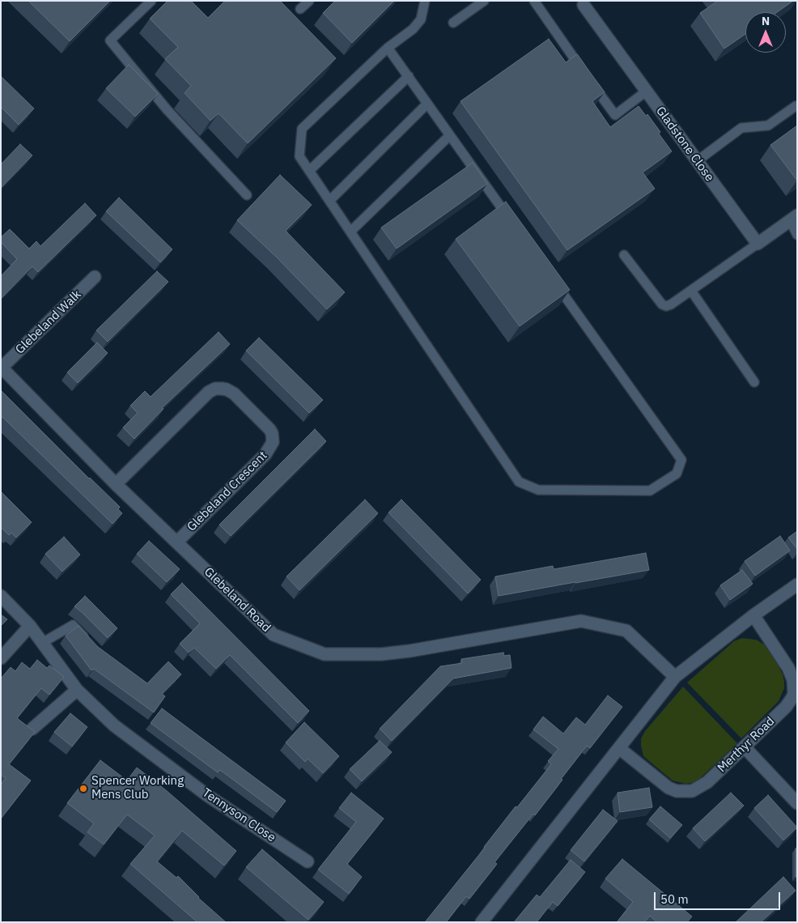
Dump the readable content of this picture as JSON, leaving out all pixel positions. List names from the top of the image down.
{
  "streets": {
    "street": [
      "Gladstone Close",
      "Glebeland Walk",
      "Glebeland Crescent",
      "Glebeland Road",
      "Merthyr Road",
      "Tennyson Close"
    ]
  },
  "crossings": [
    ["Glebeland Walk", "Glebeland Road"],
    ["Glebeland Crescent", "Glebeland Road"]
  ],
  "places": ["Spencer Working Mens Club"],
  "scale_bar": "50 m",
  "north": "top"
}
